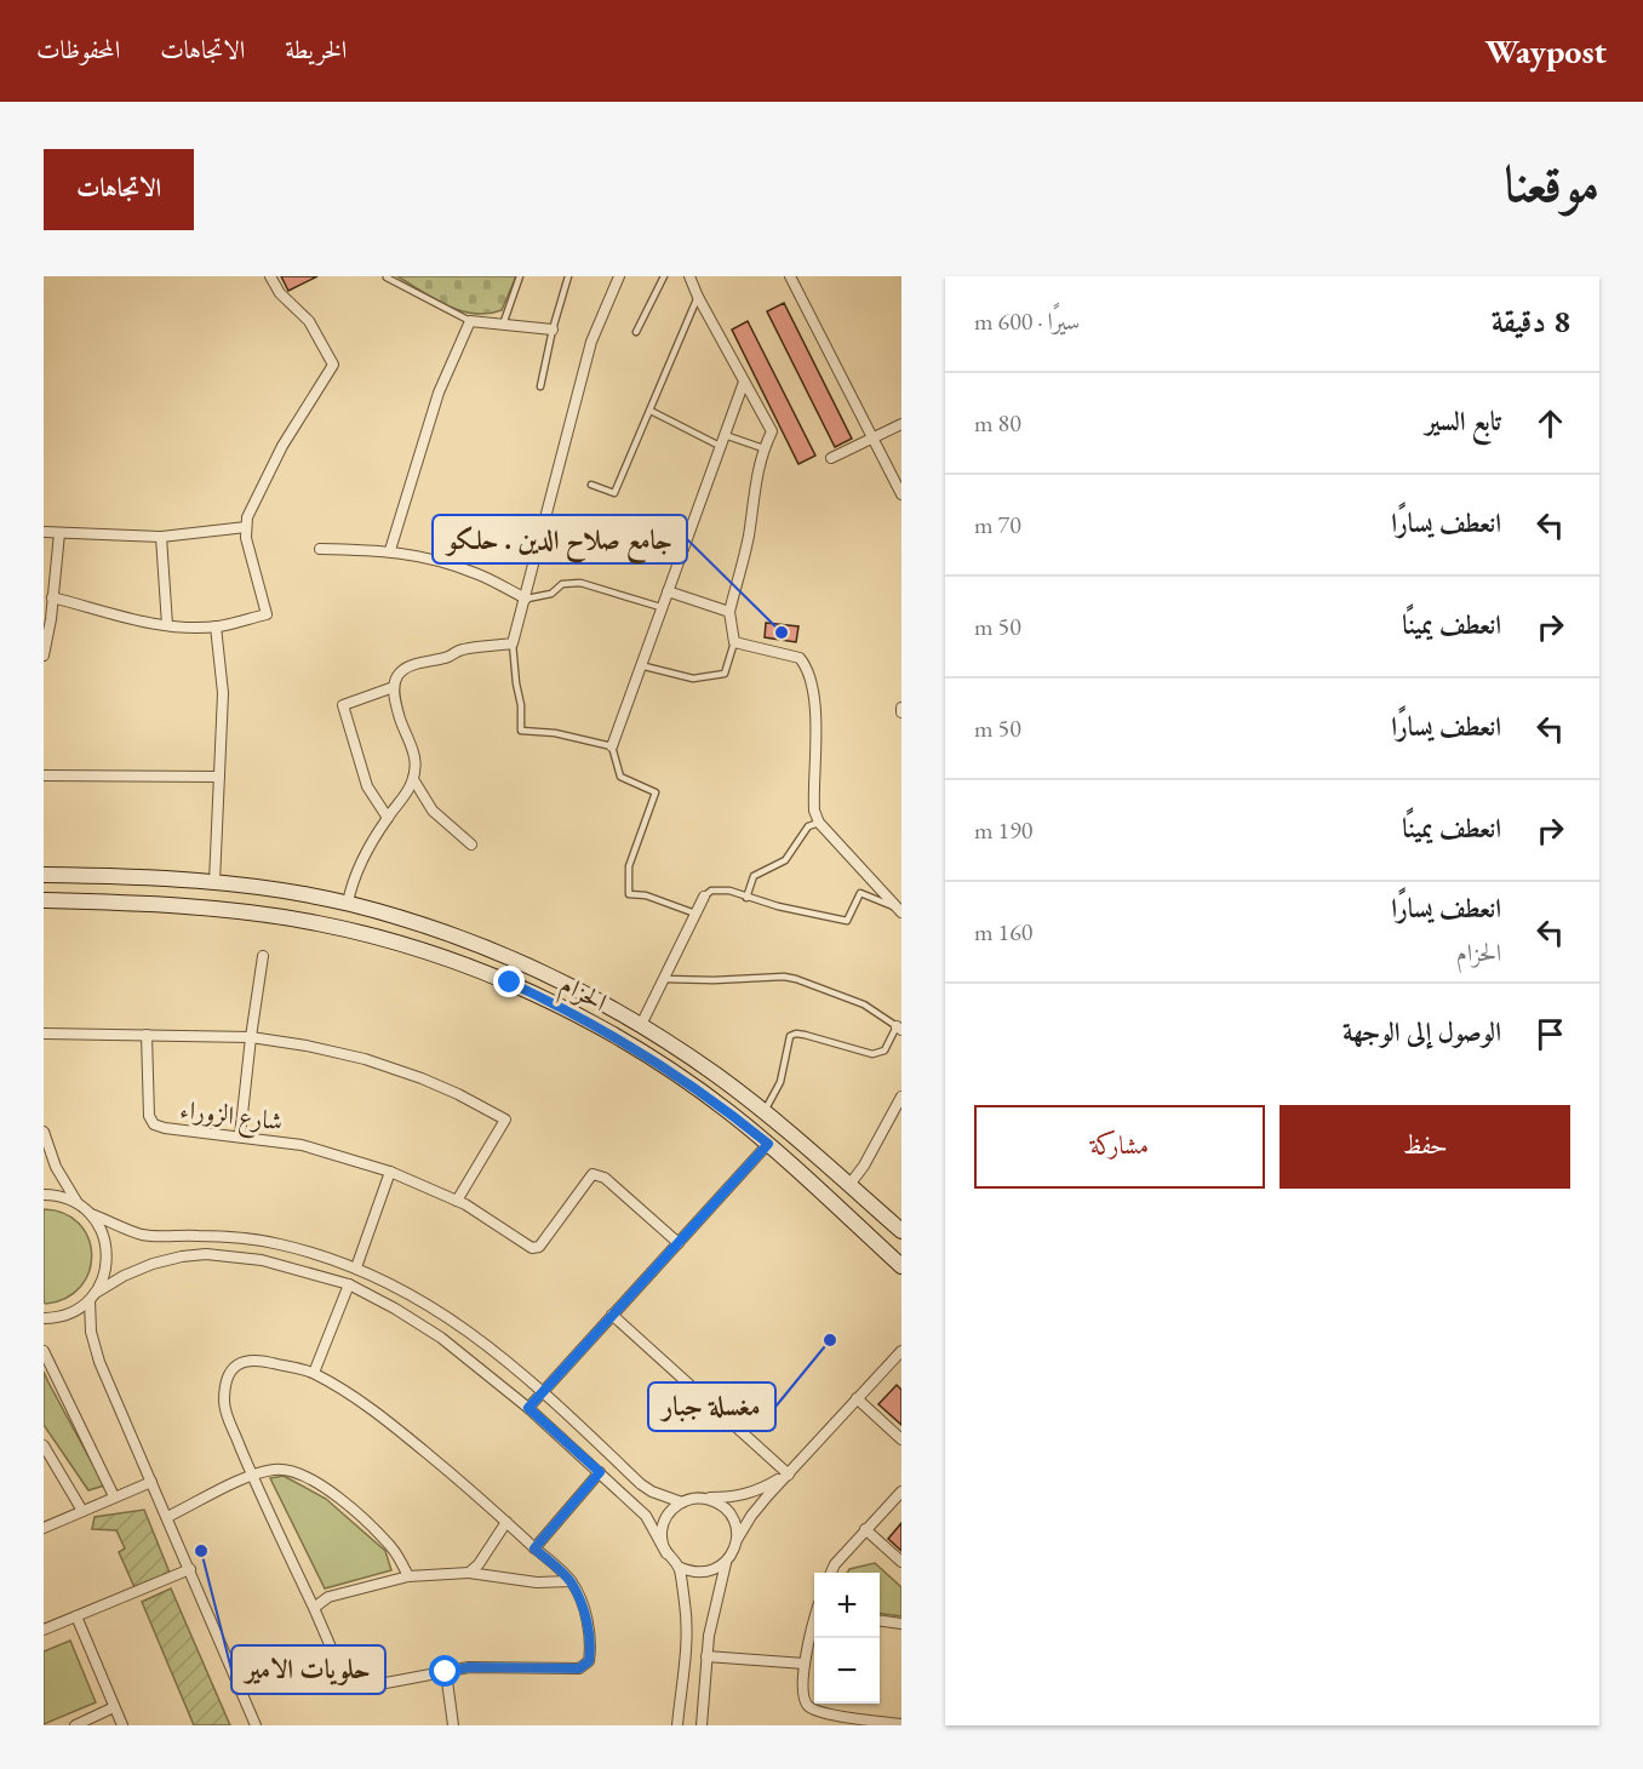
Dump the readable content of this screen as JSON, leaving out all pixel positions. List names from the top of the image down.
{
  "streets": {
    "main road": ["الحزام"],
    "street": ["شارع الزوراء"]
  },
  "places": ["جامع صلاح الدين . حلكو", "مغسلة جبار", "حلويات الامير"],
  "page": {
    "header": "Waypost",
    "nav": ["الخريطة", "الاتجاهات", "المحفوظات"],
    "title": "موقعنا",
    "buttons": [
      "الاتجاهات",
      ["حفظ", "مشاركة"]
    ],
    "heading": ["8 دقيقة", "سيرًا · 600 m"],
    "list": [
      ["تابع السير", "80 m"],
      ["انعطف يسارًا", "70 m"],
      ["انعطف يمينًا", "50 m"],
      ["انعطف يسارًا", "50 m"],
      ["انعطف يمينًا", "190 m"],
      ["انعطف يسارًا", "الحزام", "160 m"],
      "الوصول إلى الوجهة"
    ],
    "map_buttons": ["+", "−"]
  }
}
